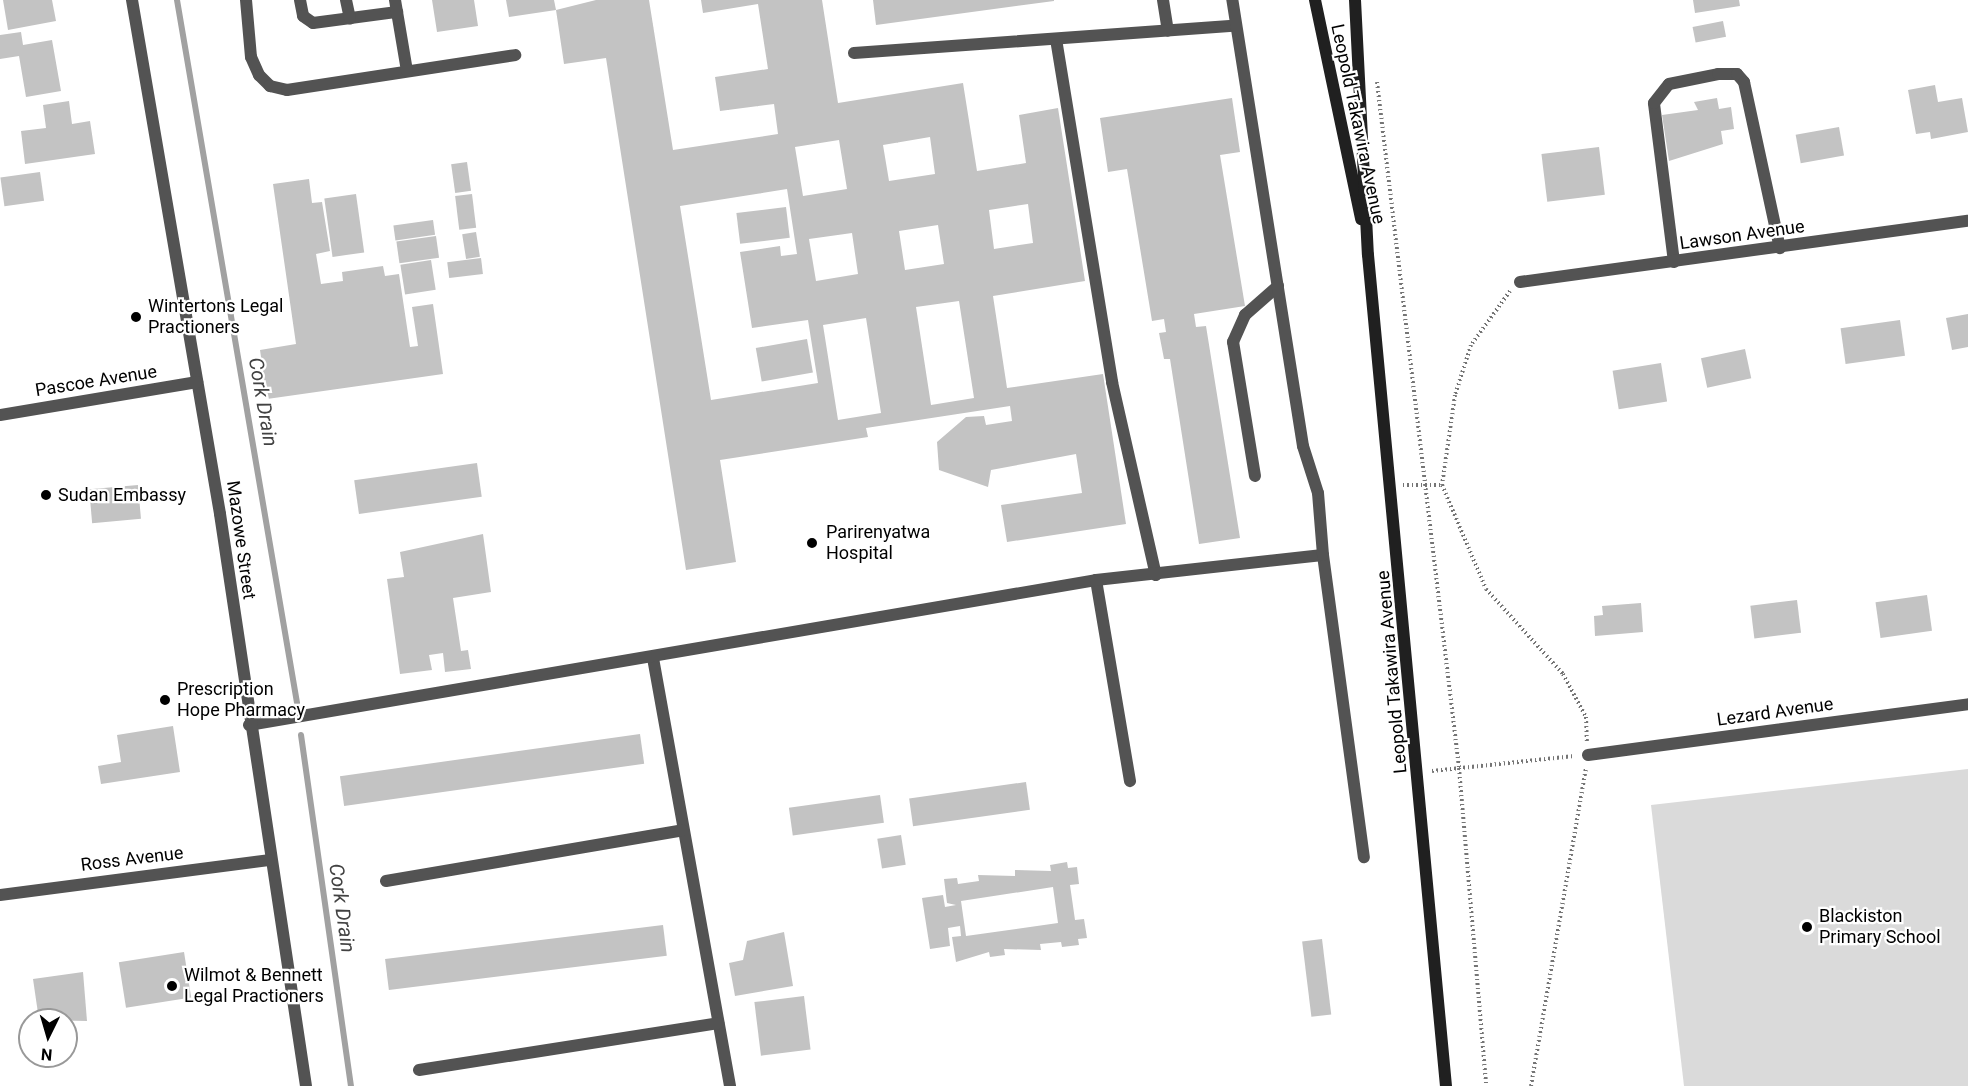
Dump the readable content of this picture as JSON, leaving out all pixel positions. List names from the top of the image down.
{
  "streets": {
    "main road": ["Leopold Takawira Avenue"],
    "street": [
      "Lawson Avenue",
      "Pascoe Avenue",
      "Mazowe Street",
      "Lezard Avenue",
      "Ross Avenue"
    ]
  },
  "crossings": [
    ["Pascoe Avenue", "Mazowe Street"],
    ["Mazowe Street", "Ross Avenue"]
  ],
  "water": ["Cork Drain"],
  "places": [
    "Wintertons Legal Practioners",
    "Sudan Embassy",
    "Parirenyatwa Hospital",
    "Prescription Hope Pharmacy",
    "Blackiston Primary School",
    "Wilmot & Bennett Legal Practioners"
  ],
  "north": "bottom"
}
